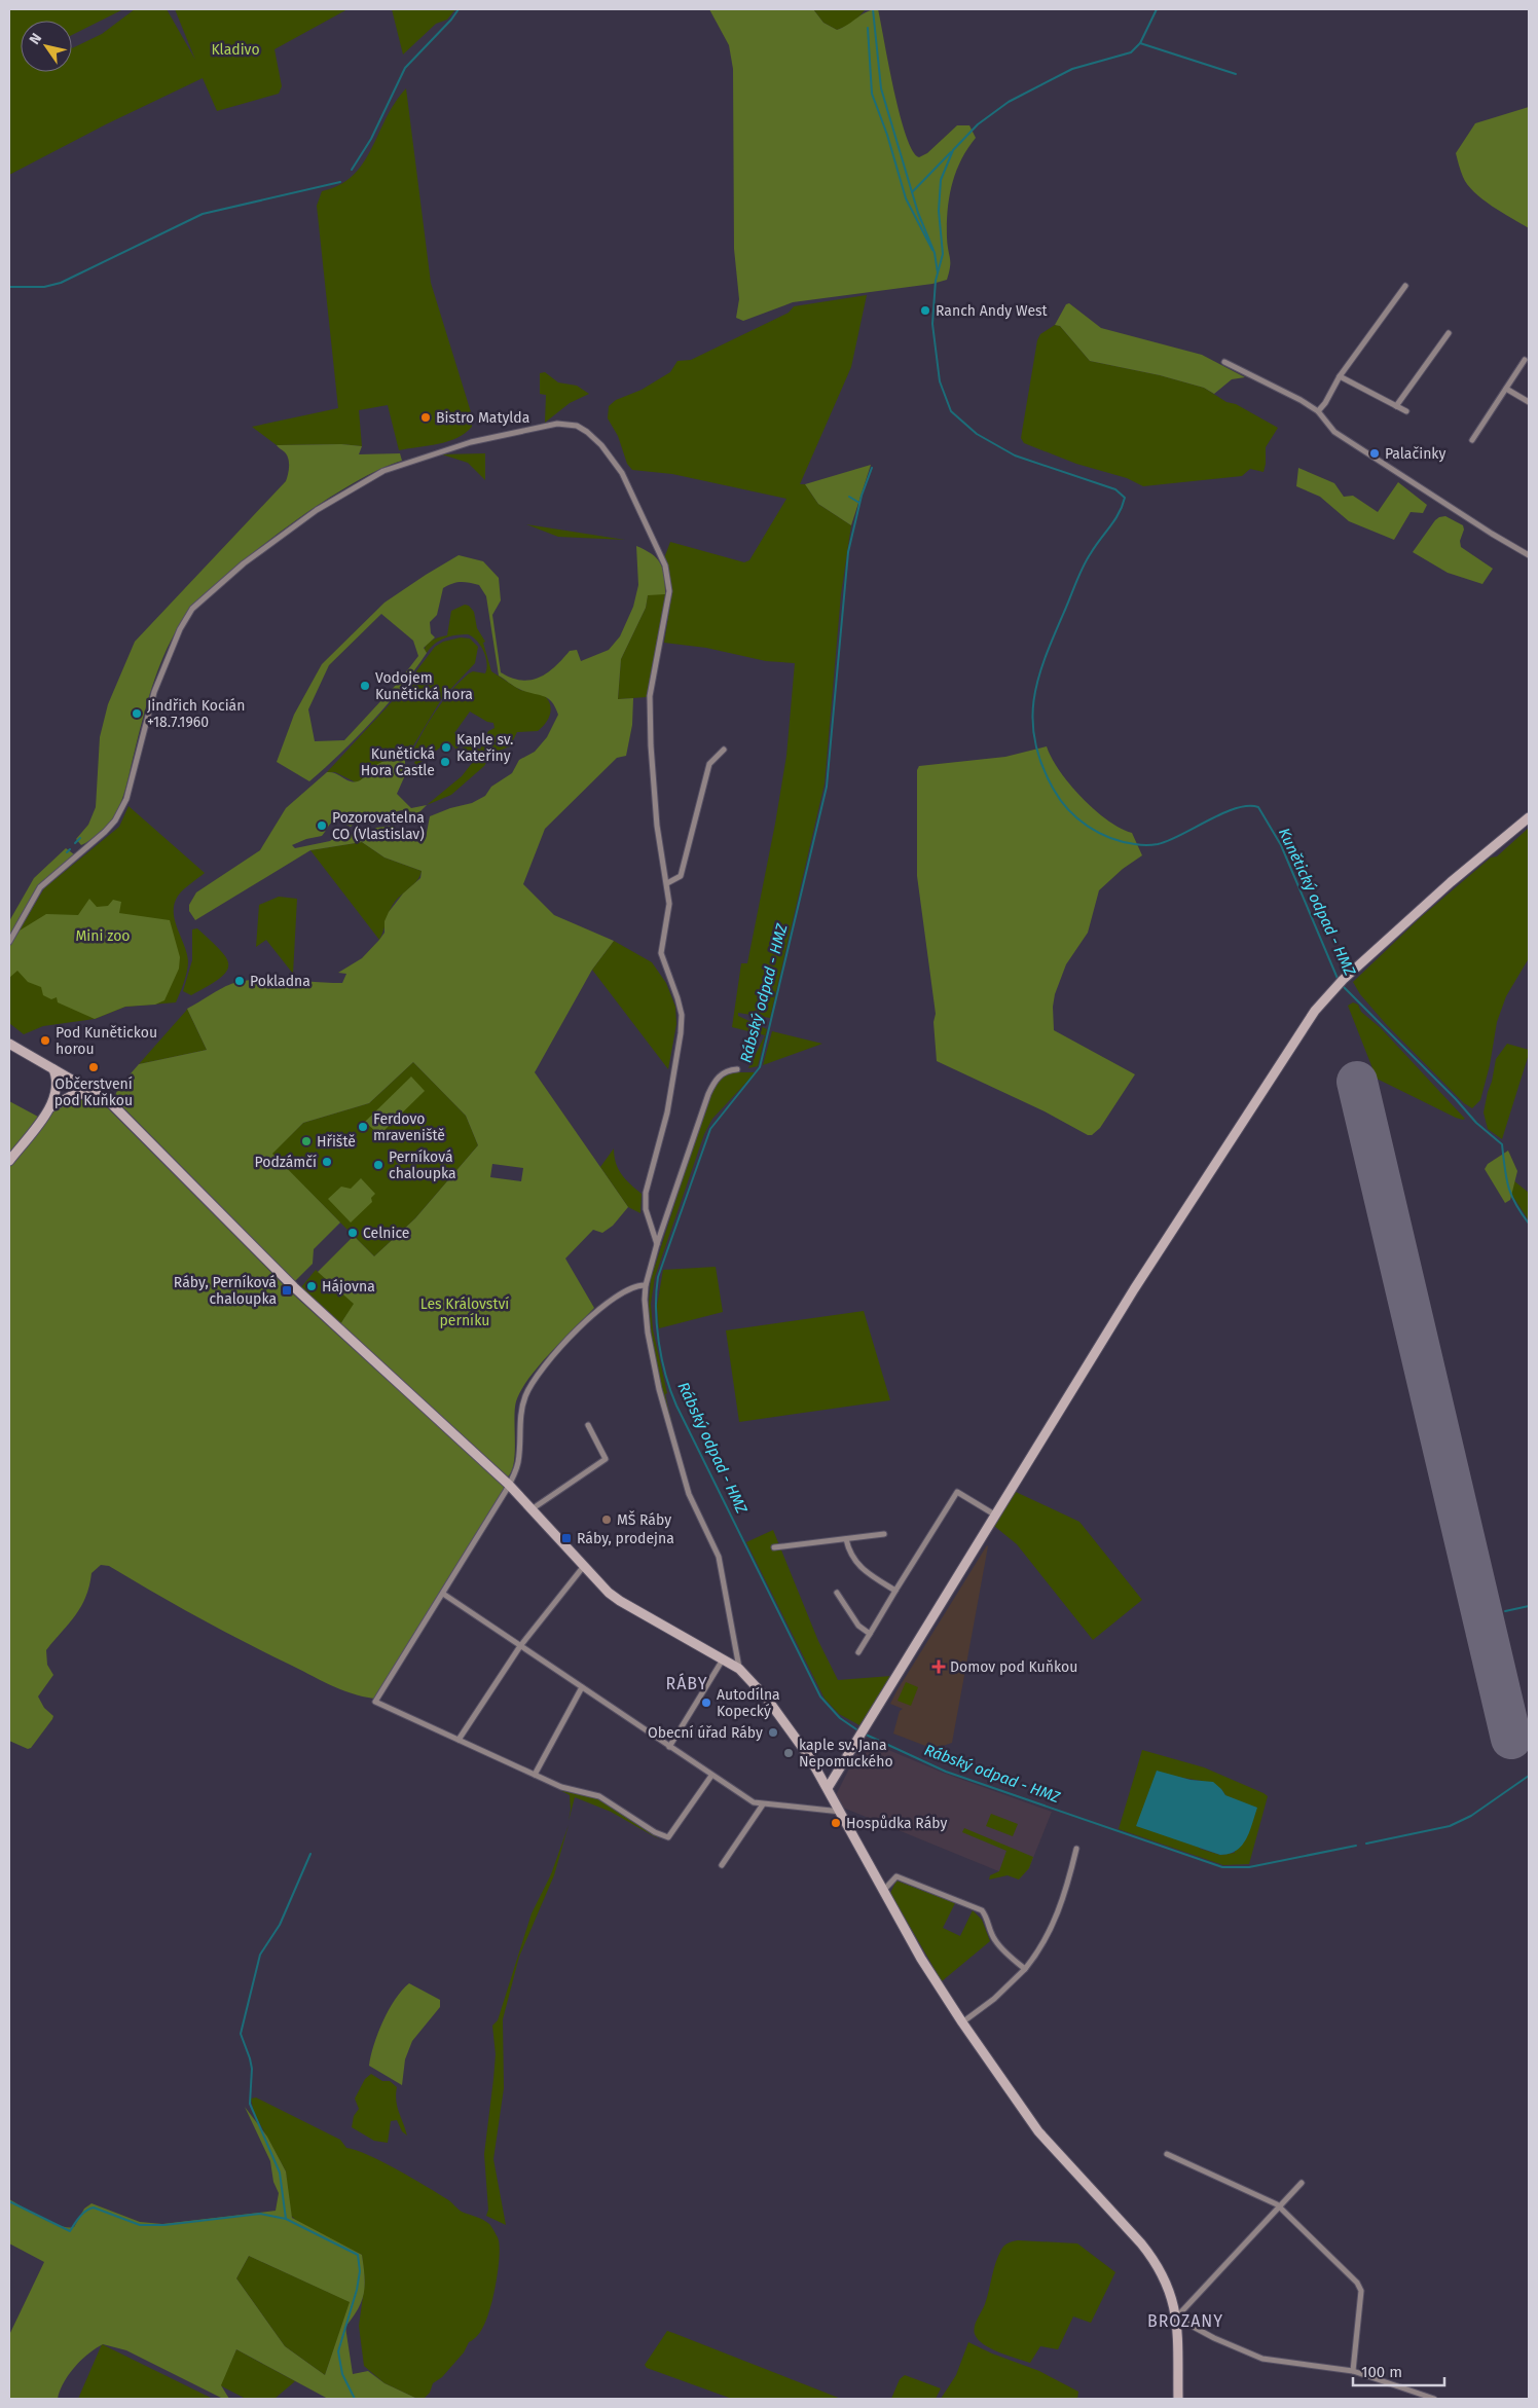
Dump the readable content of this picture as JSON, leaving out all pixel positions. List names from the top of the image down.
{
  "districts": ["RÁBY", "BROZANY"],
  "water": ["Kunětický odpad - HMZ", "Rábský odpad - HMZ"],
  "parks": ["Kladivo", "Mini zoo", "Les Království perníku"],
  "places": {
    "other": [
      "Ranch Andy West",
      "Bistro Matylda",
      "Palačinky",
      "Vodojem Kunětická hora",
      "Jindřich Kocián +18.7.1960",
      "Kaple sv. Kateřiny",
      "Kunětická Hora Castle",
      "Pozorovatelna CO (Vlastislav)",
      "Pokladna",
      "Pod Kunětickou horou",
      "Občerstvení pod Kuňkou",
      "Ferdovo mraveniště",
      "Hřiště",
      "Podzámčí",
      "Perníková chaloupka",
      "Celnice",
      "Hájovna",
      "MŠ Ráby",
      "Autodílna Kopecký",
      "Obecní úřad Ráby",
      "kaple sv. Jana Nepomuckého",
      "Hospůdka Ráby"
    ],
    "transit": ["Ráby, Perníková chaloupka", "Ráby, prodejna"],
    "health": ["Domov pod Kuňkou"]
  },
  "scale_bar": "100 m",
  "north": "top left"
}
